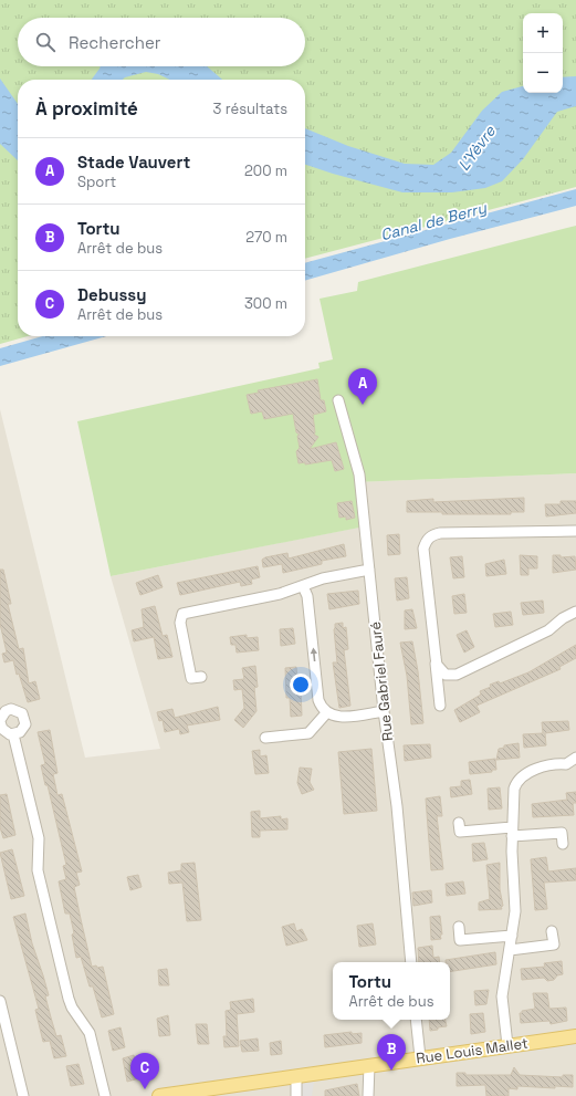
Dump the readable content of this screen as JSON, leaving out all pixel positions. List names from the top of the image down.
{
  "streets": {
    "main road": ["Rue Louis Mallet"],
    "street": ["Rue Gabriel Fauré"]
  },
  "water": ["L'Yèvre", "Canal de Berry"],
  "page": {
    "map_buttons": ["+", "−"],
    "search": "Rechercher",
    "heading": ["À proximité", "3 résultats"],
    "list": [
      {
        "mark": "A",
        "name": "Stade Vauvert",
        "note": "Sport",
        "value": "200 m"
      },
      {
        "mark": "B",
        "name": "Tortu",
        "note": "Arrêt de bus",
        "value": "270 m"
      },
      {
        "mark": "C",
        "name": "Debussy",
        "note": "Arrêt de bus",
        "value": "300 m"
      }
    ],
    "pins": ["A", "B", "C"],
    "popup": ["Tortu", "Arrêt de bus"]
  }
}
